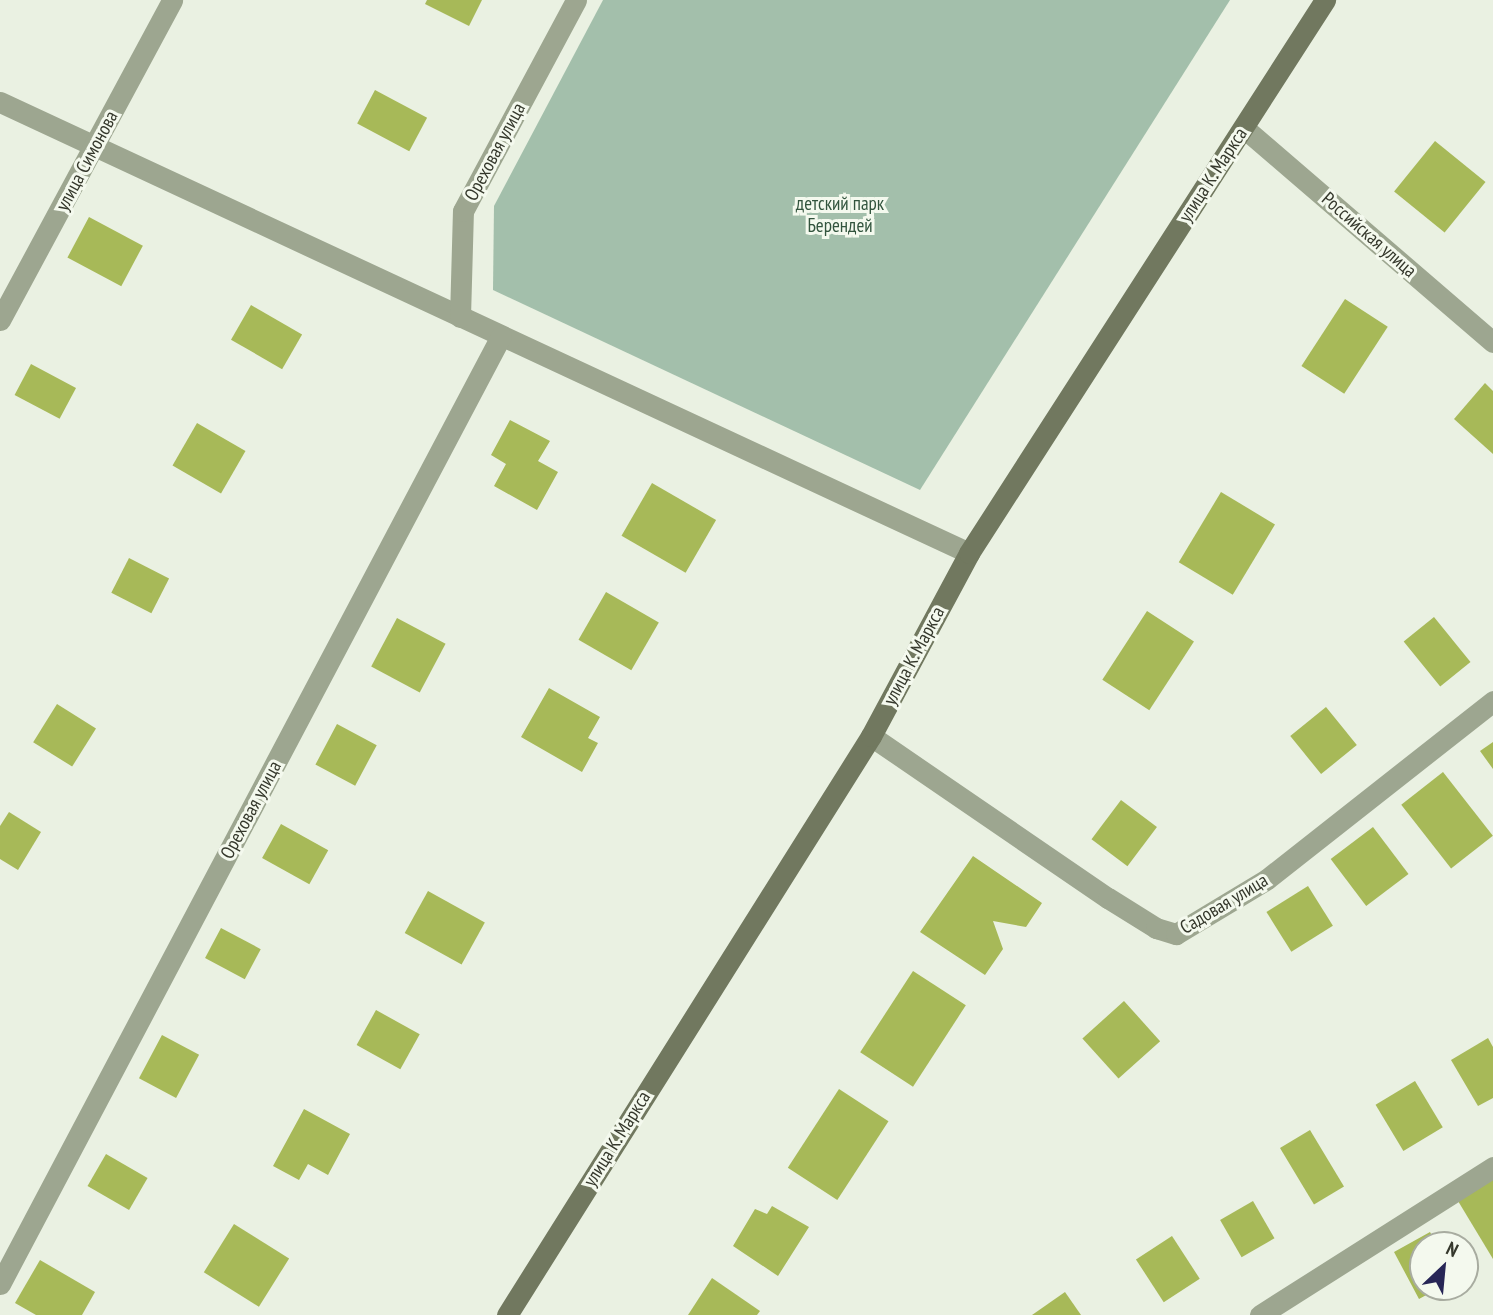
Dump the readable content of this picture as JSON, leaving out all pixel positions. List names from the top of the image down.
{
  "streets": {
    "main road": ["улица К. Маркса"],
    "street": [
      "Ореховая улица",
      "улица Симонова",
      "Российская улица",
      "Садовая улица"
    ]
  },
  "crossings": [
    ["улица К. Маркса", "Российская улица"],
    ["улица К. Маркса", "Садовая улица"]
  ],
  "parks": ["детский парк Берендей"],
  "north": "top right"
}
